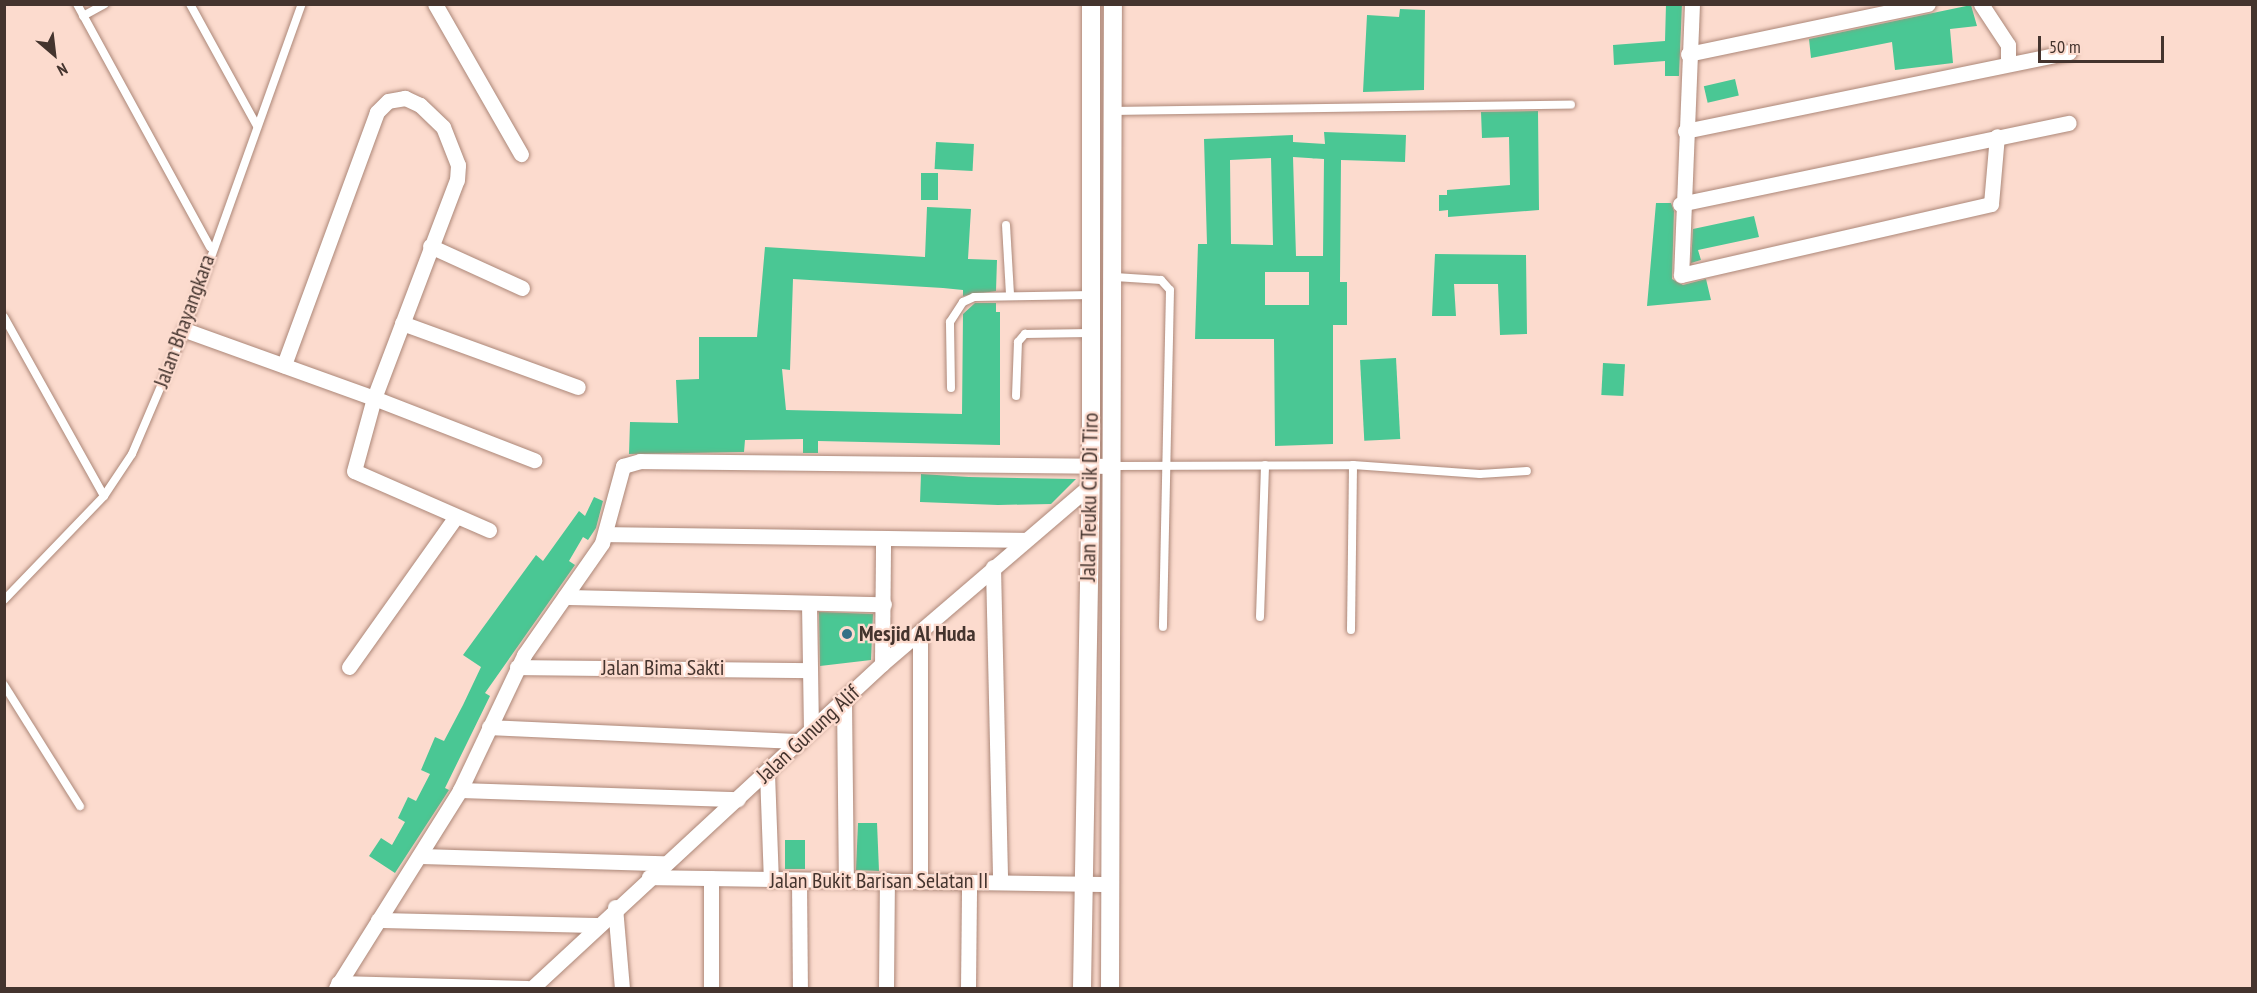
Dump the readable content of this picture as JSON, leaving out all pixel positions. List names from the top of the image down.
{
  "streets": {
    "street": [
      "Jalan Teuku Cik Di Tiro",
      "Jalan Bima Sakti",
      "Jalan Gunung Alif",
      "Jalan Bukit Barisan Selatan II"
    ],
    "lane": ["Jalan Bhayangkara"]
  },
  "crossings": [
    ["Jalan Teuku Cik Di Tiro", "Jalan Gunung Alif"],
    ["Jalan Teuku Cik Di Tiro", "Jalan Bukit Barisan Selatan II"],
    ["Jalan Gunung Alif", "Jalan Bukit Barisan Selatan II"]
  ],
  "places": ["Mesjid Al Huda"],
  "scale_bar": "50 m",
  "north": "bottom right"
}
